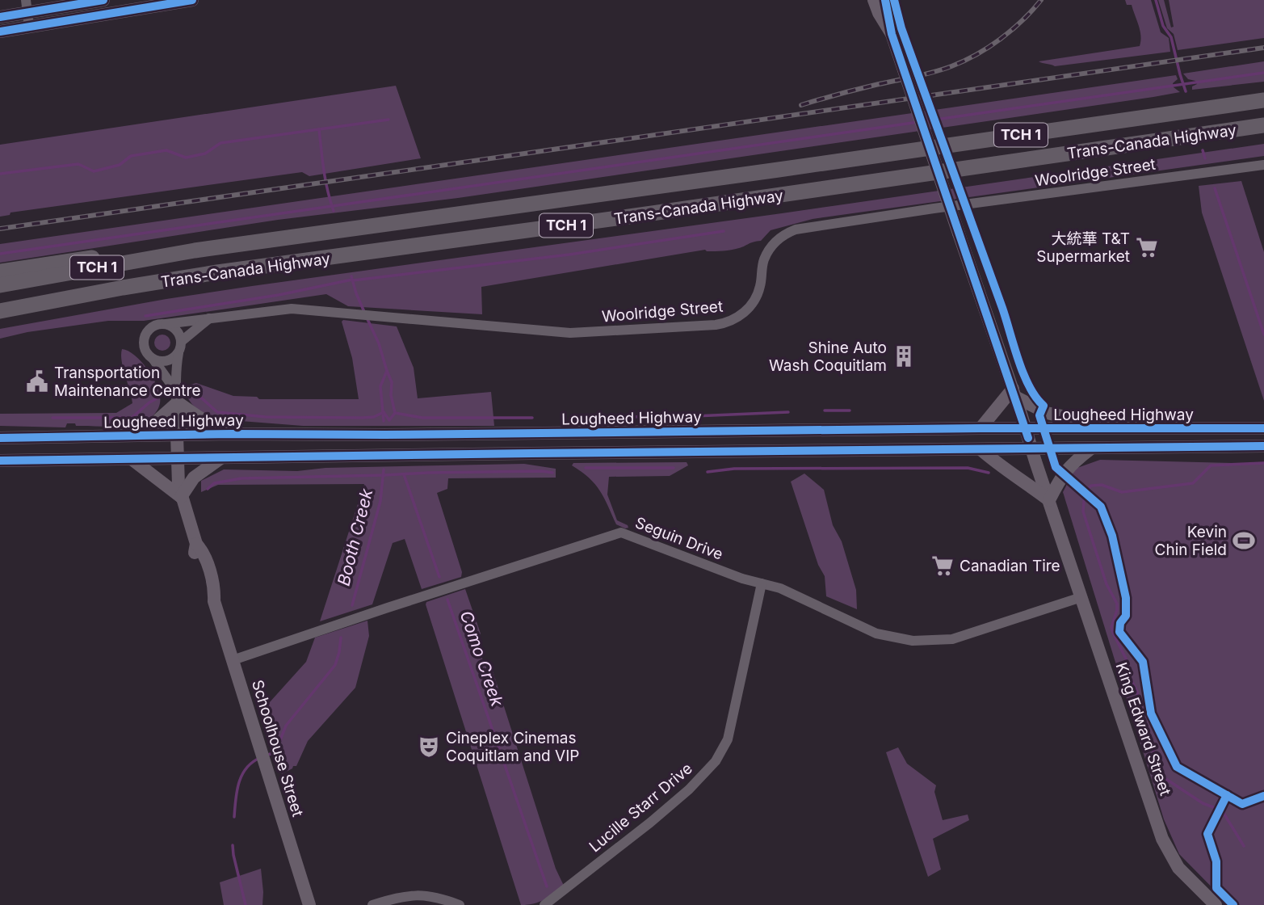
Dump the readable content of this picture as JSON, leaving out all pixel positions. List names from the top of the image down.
{
  "streets": {
    "highway": ["TCH 1", "Trans-Canada Highway"],
    "main road": ["Lougheed Highway", "King Edward Street", "Schoolhouse Street"],
    "street": ["Woolridge Street", "Seguin Drive", "Lucille Starr Drive"]
  },
  "crossings": [
    ["Woolridge Street", "Schoolhouse Street"],
    ["Lougheed Highway", "King Edward Street"],
    ["Lougheed Highway", "Schoolhouse Street"],
    ["Seguin Drive", "King Edward Street"],
    ["Seguin Drive", "Schoolhouse Street"],
    ["Seguin Drive", "Lucille Starr Drive"]
  ],
  "water": ["Booth Creek", "Como Creek"],
  "places": {
    "supermarket": ["大統華 T&T Supermarket", "Canadian Tire"],
    "building": ["Shine Auto Wash Coquitlam"],
    "public building": ["Transportation Maintenance Centre"],
    "sports": ["Kevin Chin Field"],
    "theatre": ["Cineplex Cinemas Coquitlam and VIP"]
  }
}
